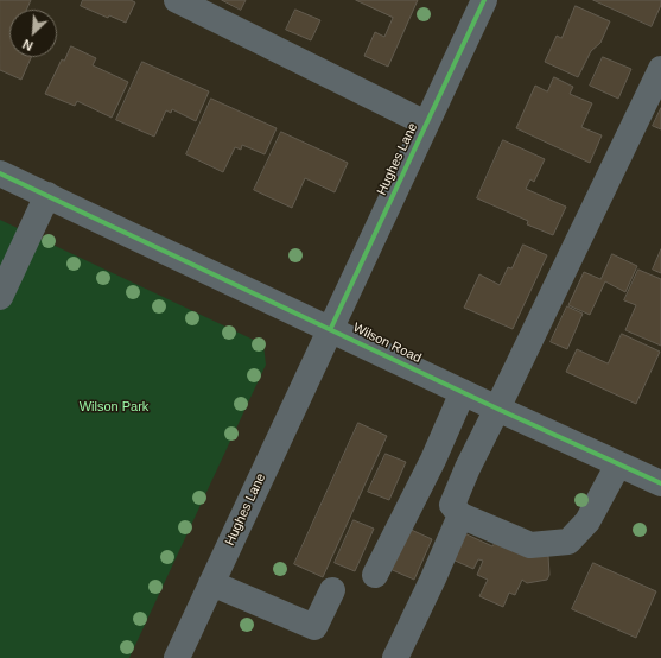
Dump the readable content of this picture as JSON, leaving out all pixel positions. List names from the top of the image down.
{
  "streets": {
    "street": ["Hughes Lane", "Wilson Road"]
  },
  "crossings": [
    ["Hughes Lane", "Wilson Road"]
  ],
  "parks": ["Wilson Park"],
  "north": "bottom left"
}
